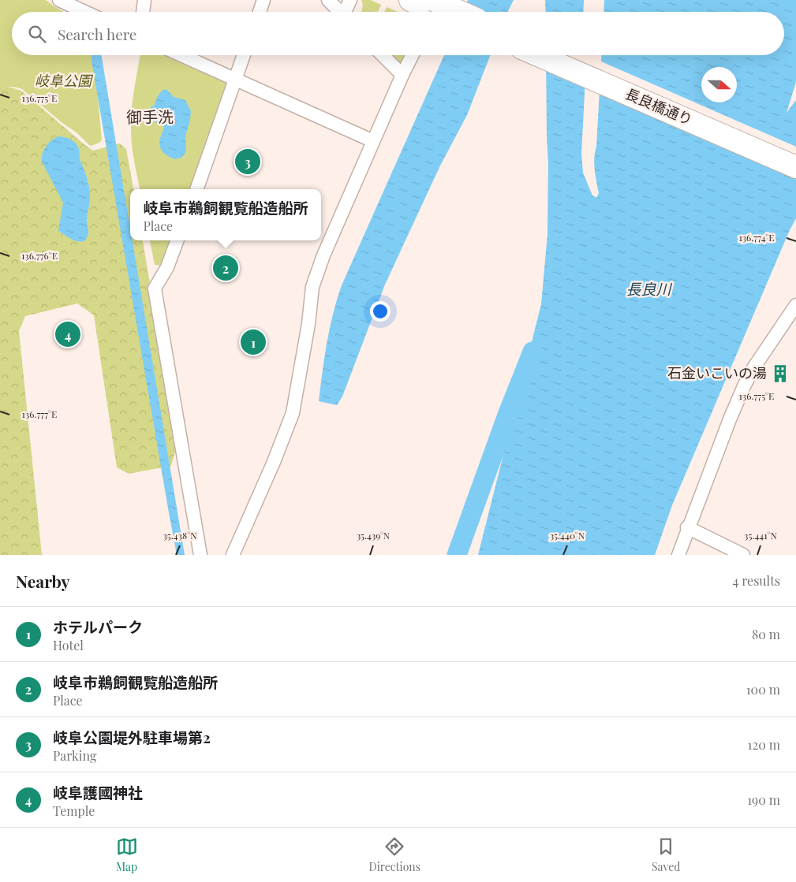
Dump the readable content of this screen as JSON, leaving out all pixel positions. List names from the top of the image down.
{
  "streets": {
    "highway": ["長良橋通り"]
  },
  "districts": ["御手洗"],
  "water": ["長良川"],
  "parks": ["岐阜公園"],
  "places": {
    "building": ["石金いこいの湯"]
  },
  "north": "right",
  "page": {
    "search": "Search here",
    "pins": [
      "3",
      "2",
      "4",
      "1"
    ],
    "popup": ["岐阜市鵜飼観覧船造船所", "Place"],
    "heading": ["Nearby", "4 results"],
    "list": [
      {
        "mark": "1",
        "name": "ホテルパーク",
        "note": "Hotel",
        "value": "80 m"
      },
      {
        "mark": "2",
        "name": "岐阜市鵜飼観覧船造船所",
        "note": "Place",
        "value": "100 m"
      },
      {
        "mark": "3",
        "name": "岐阜公園堤外駐車場第2",
        "note": "Parking",
        "value": "120 m"
      },
      {
        "mark": "4",
        "name": "岐阜護國神社",
        "note": "Temple",
        "value": "190 m"
      }
    ],
    "nav": ["Map", "Directions", "Saved"]
  },
  "coordinates": [
    "136.775°E",
    "136.774°E",
    "136.776°E",
    "136.777°E",
    "35.438°N",
    "35.439°N",
    "35.440°N",
    "35.441°N"
  ]
}
